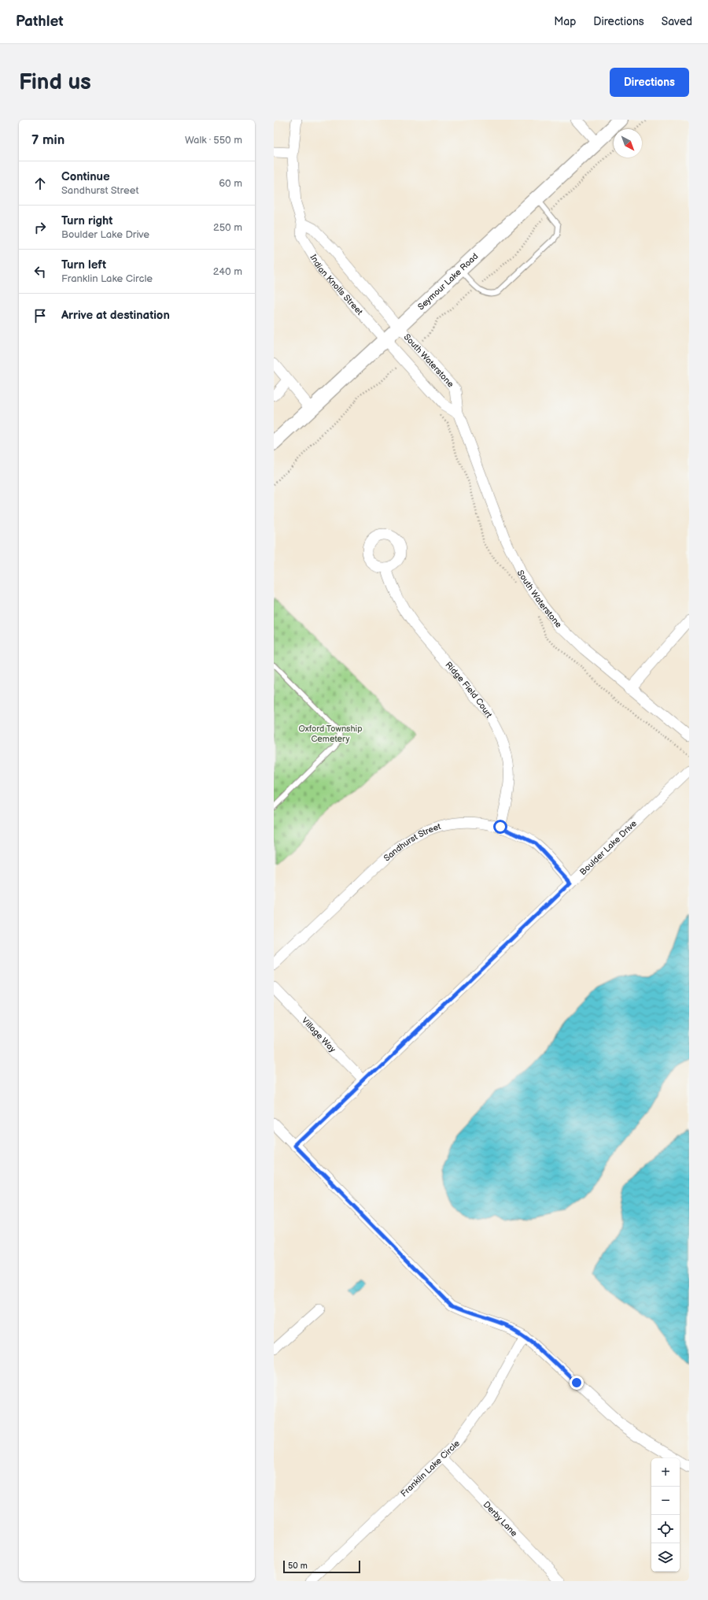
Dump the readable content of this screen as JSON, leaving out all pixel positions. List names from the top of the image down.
{
  "streets": {
    "street": [
      "Seymour Lake Road",
      "Indian Knolls Street",
      "South Waterstone",
      "Ridge Field Court",
      "Sandhurst Street",
      "Boulder Lake Drive",
      "Village Way",
      "Franklin Lake Circle",
      "Derby Lane"
    ]
  },
  "crossings": [
    ["Seymour Lake Road", "Indian Knolls Street"],
    ["Seymour Lake Road", "South Waterstone"],
    ["Ridge Field Court", "Sandhurst Street"],
    ["Sandhurst Street", "Boulder Lake Drive"],
    ["Boulder Lake Drive", "Village Way"],
    ["Franklin Lake Circle", "Derby Lane"]
  ],
  "parks": ["Oxford Township Cemetery"],
  "scale_bar": "50 m",
  "north": "bottom right",
  "page": {
    "header": "Pathlet",
    "nav": ["Map", "Directions", "Saved"],
    "buttons": "Directions",
    "title": "Find us",
    "heading": ["7 min", "Walk · 550 m"],
    "list": [
      ["Continue", "Sandhurst Street", "60 m"],
      ["Turn right", "Boulder Lake Drive", "250 m"],
      ["Turn left", "Franklin Lake Circle", "240 m"],
      "Arrive at destination"
    ],
    "map_buttons": ["+", "−"],
    "scale": "50 m"
  }
}
